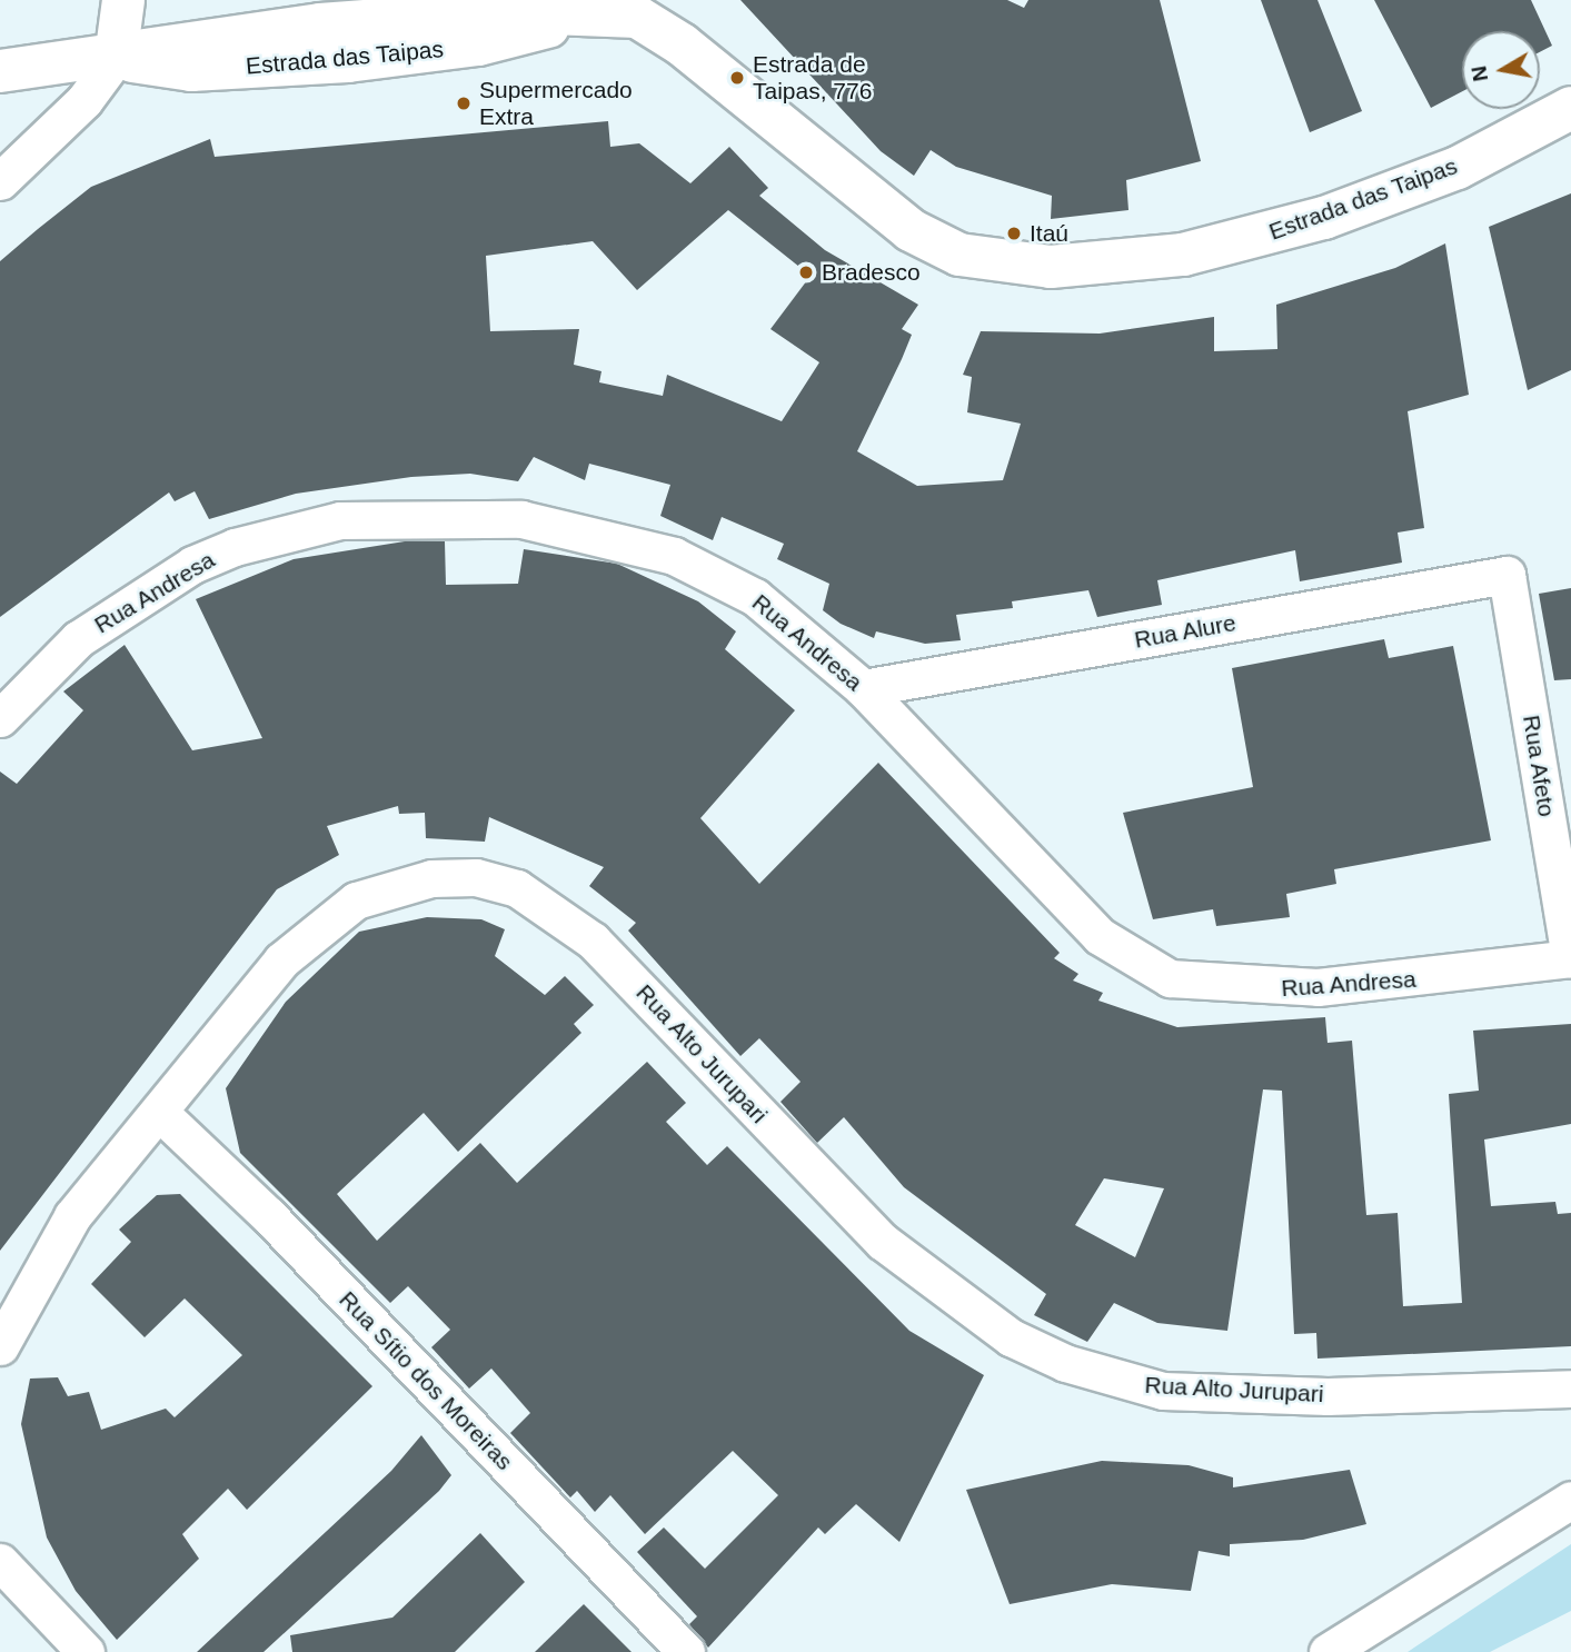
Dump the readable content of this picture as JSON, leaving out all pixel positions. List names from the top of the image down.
{
  "streets": {
    "main road": ["Estrada das Taipas"],
    "street": [
      "Rua Andresa",
      "Rua Alure",
      "Rua Afeto",
      "Rua Alto Jurupari",
      "Rua Sítio dos Moreiras"
    ]
  },
  "crossings": [
    ["Rua Andresa", "Rua Alure"],
    ["Rua Andresa", "Rua Afeto"],
    ["Rua Alure", "Rua Afeto"],
    ["Rua Alto Jurupari", "Rua Sítio dos Moreiras"]
  ],
  "places": [
    "Estrada de Taipas, 776",
    "Supermercado Extra",
    "Itaú",
    "Bradesco"
  ],
  "north": "left"
}
